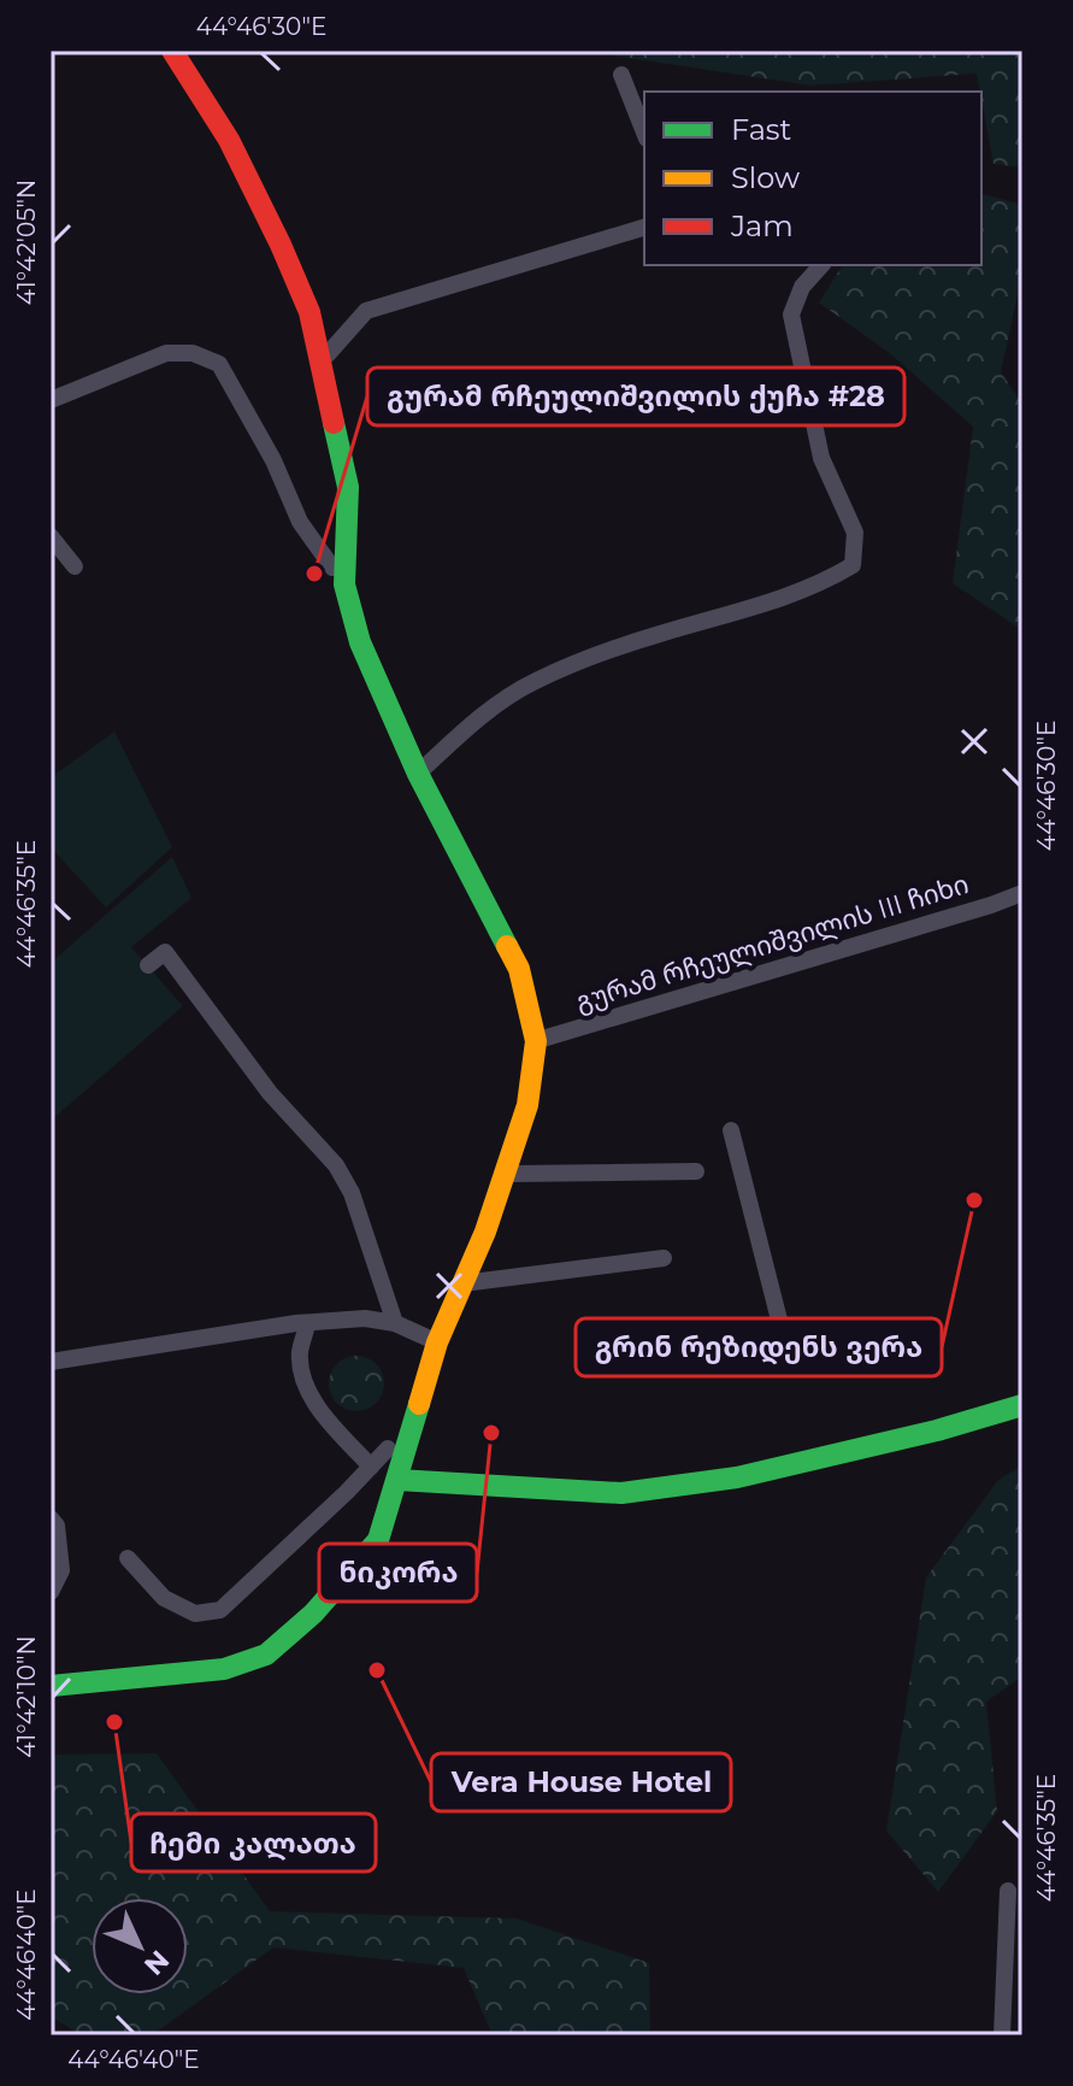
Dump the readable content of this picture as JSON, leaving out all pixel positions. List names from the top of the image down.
{
  "streets": {
    "lane": ["გურამ რჩეულიშვილის III ჩიხი"]
  },
  "places": [
    "გურამ რჩეულიშვილის ქუჩა #28",
    "გრინ რეზიდენს ვერა",
    "ნიკორა",
    "Vera House Hotel",
    "ჩემი კალათა"
  ],
  "legend": ["Fast", "Slow", "Jam"],
  "north": "bottom right",
  "coordinates": [
    "44°46'30\"E",
    "41°42'05\"N",
    "44°46'35\"E",
    "41°42'10\"N",
    "44°46'40\"E"
  ]
}
